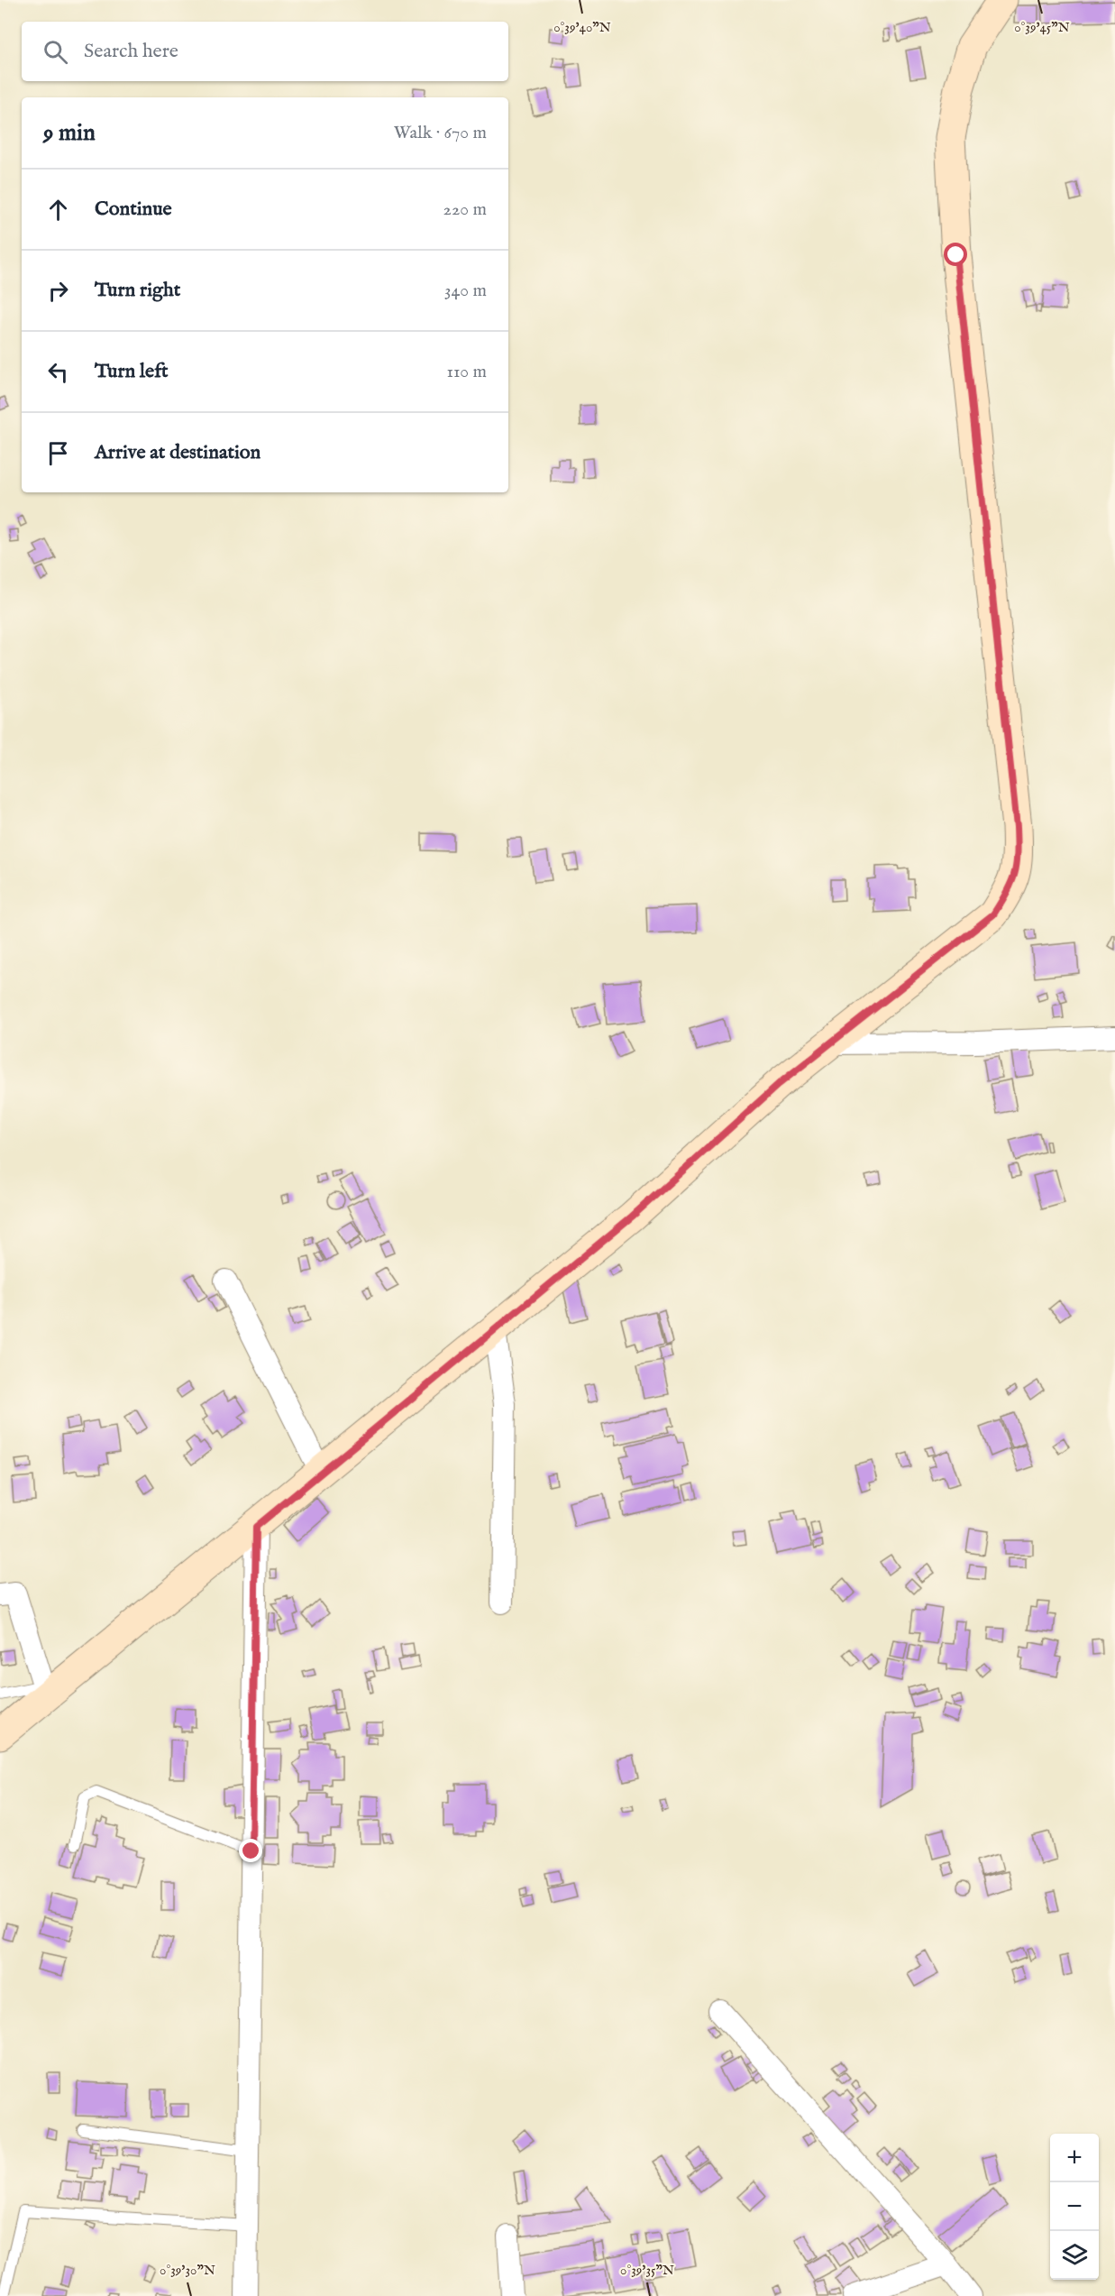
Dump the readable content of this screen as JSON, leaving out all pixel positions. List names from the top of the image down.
{
  "page": {
    "search": "Search here",
    "heading": ["9 min", "Walk · 670 m"],
    "list": [
      ["Continue", "220 m"],
      ["Turn right", "340 m"],
      ["Turn left", "110 m"],
      "Arrive at destination"
    ],
    "map_buttons": ["+", "−"]
  },
  "coordinates": [
    "0°39'40\"N",
    "0°39'45\"N",
    "0°39'30\"N",
    "0°39'35\"N"
  ]
}
